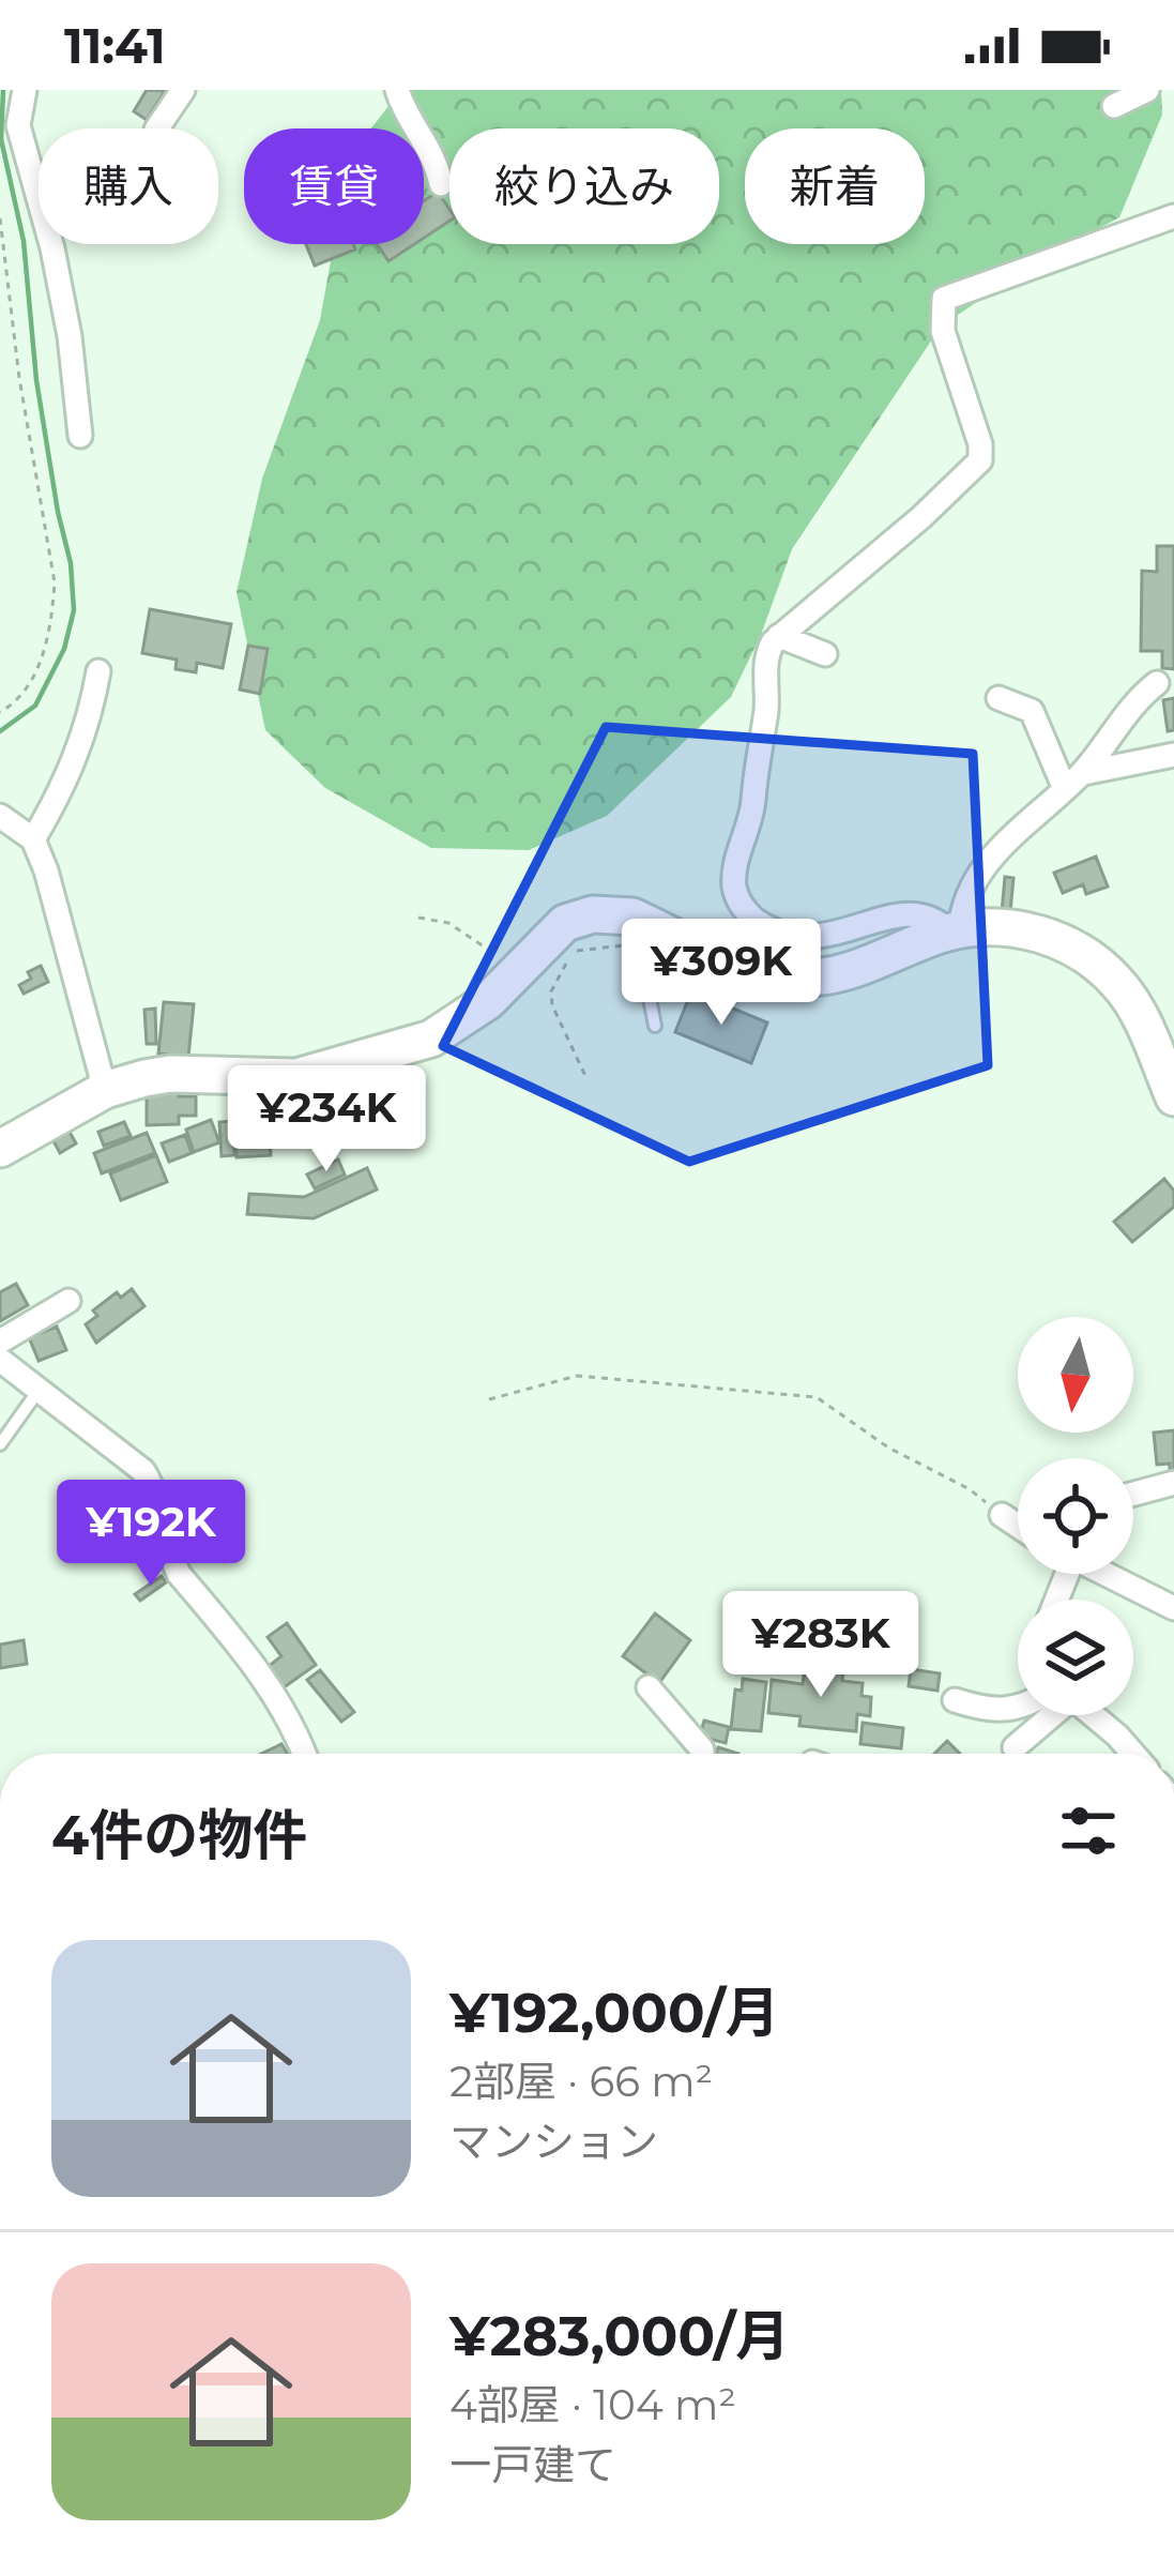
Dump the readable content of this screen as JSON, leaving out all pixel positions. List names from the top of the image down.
{
  "north": "bottom",
  "page": {
    "status": "11:41",
    "chip": [
      "購入",
      "賃貸",
      "絞り込み",
      "新着"
    ],
    "price": [
      "¥309K",
      "¥234K",
      "¥192K",
      "¥283K"
    ],
    "heading": "4件の物件",
    "list": [
      {
        "name": "¥192,000/月",
        "note": "2部屋 · 66 m² · マンション"
      },
      {
        "name": "¥283,000/月",
        "note": "4部屋 · 104 m² · 一戸建て"
      }
    ]
  }
}
